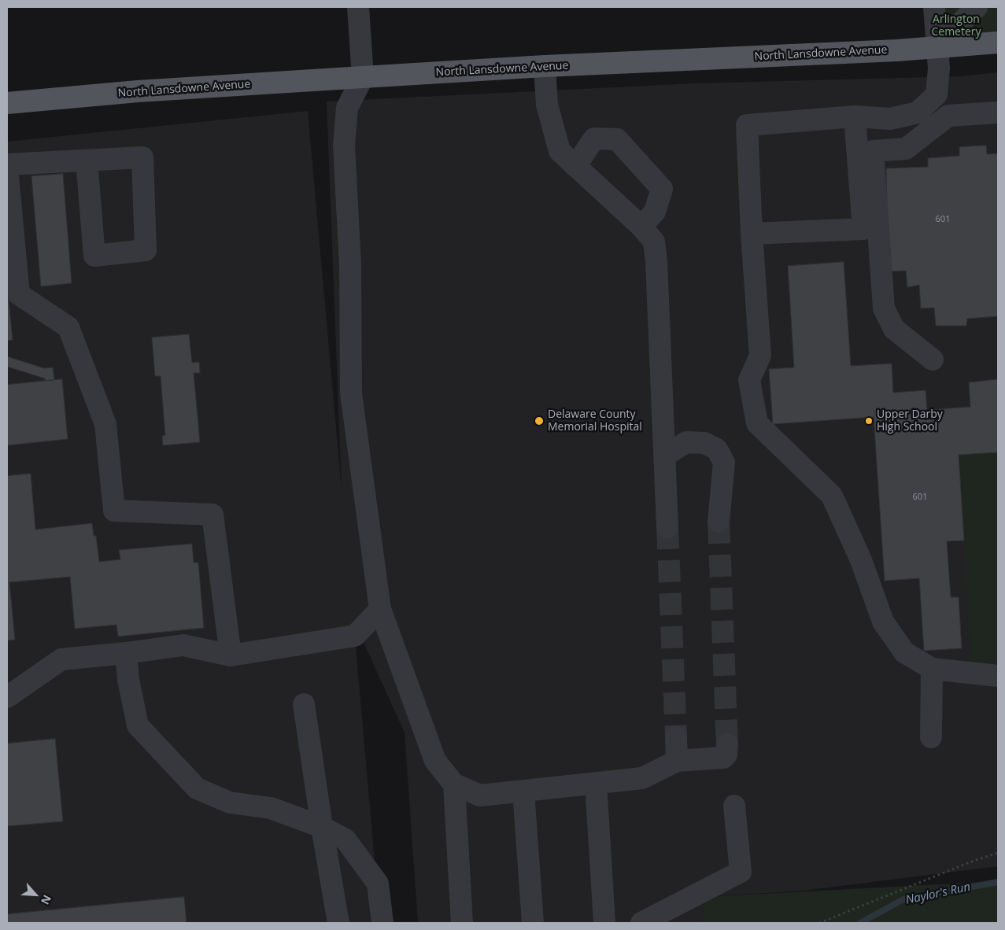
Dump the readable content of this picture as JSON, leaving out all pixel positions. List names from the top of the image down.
{
  "streets": {
    "main road": ["North Lansdowne Avenue"]
  },
  "water": ["Naylor's Run"],
  "parks": ["Arlington Cemetery"],
  "places": ["Delaware County Memorial Hospital", "Upper Darby High School"],
  "house_numbers": ["601", "601"],
  "north": "bottom right"
}
